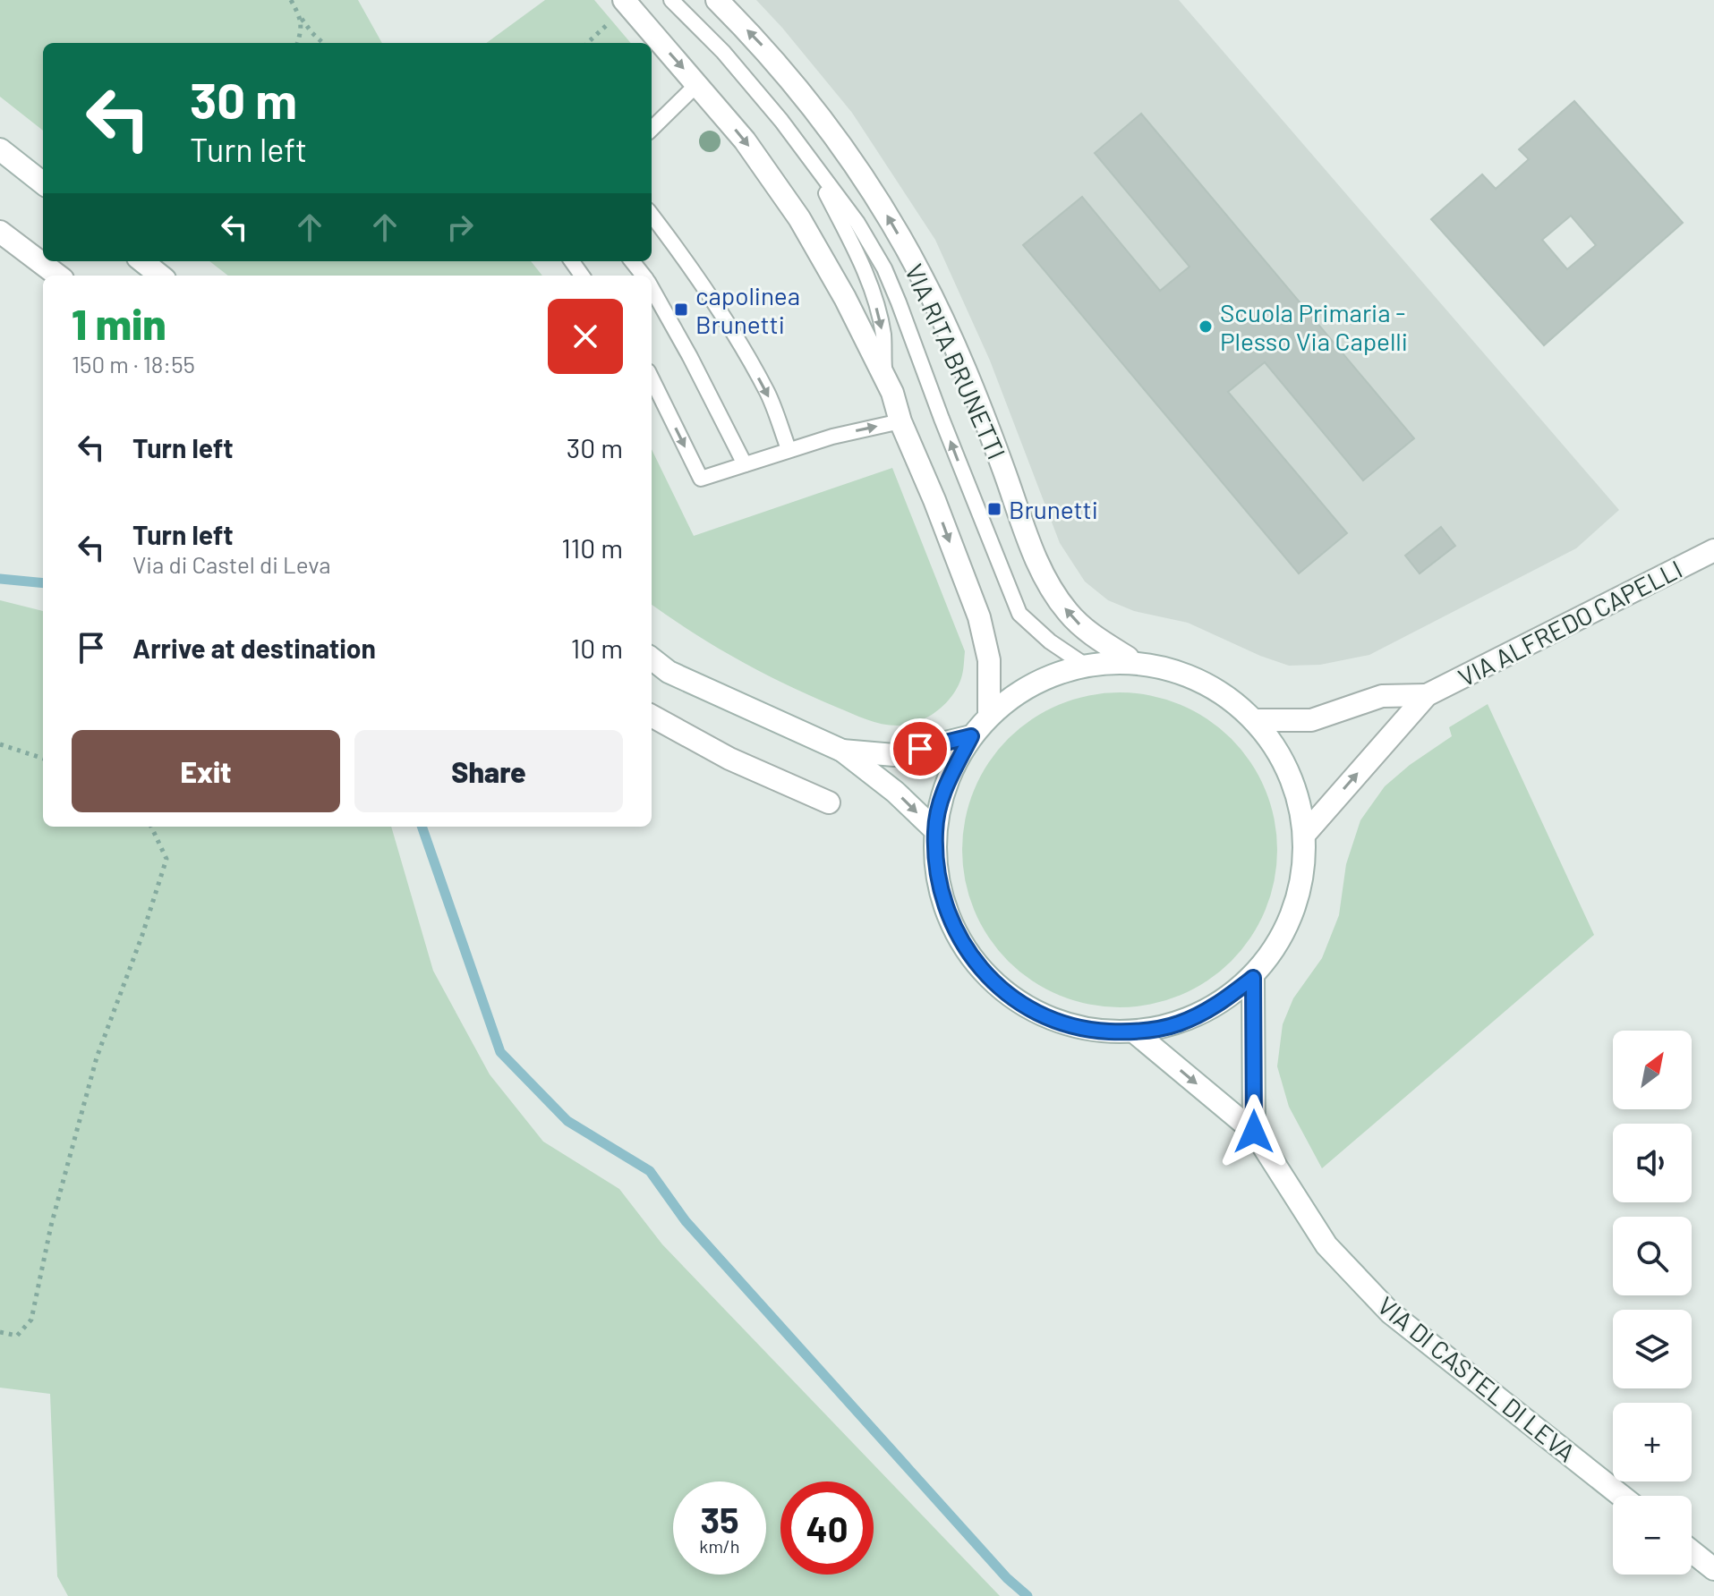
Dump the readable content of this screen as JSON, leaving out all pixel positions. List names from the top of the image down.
{
  "streets": {
    "street": ["VIA RITA BRUNETTI", "VIA ALFREDO CAPELLI", "VIA DI CASTEL DI LEVA"]
  },
  "crossings": [
    ["VIA RITA BRUNETTI", "VIA ALFREDO CAPELLI"],
    ["VIA RITA BRUNETTI", "VIA DI CASTEL DI LEVA"]
  ],
  "places": {
    "transit": ["capolinea Brunetti", "Brunetti"],
    "other": ["Scuola Primaria - Plesso Via Capelli"]
  },
  "north": "top right",
  "page": {
    "turn": ["30 m", "Turn left"],
    "heading": ["1 min", "150 m · 18:55"],
    "list": [
      {
        "name": "Turn left",
        "value": "30 m"
      },
      {
        "name": "Turn left",
        "note": "Via di Castel di Leva",
        "value": "110 m"
      },
      {
        "name": "Arrive at destination",
        "value": "10 m"
      }
    ],
    "buttons": ["Exit", "Share"],
    "map_buttons": ["+", "−"],
    "speed": "35 km/h",
    "limit": "40"
  }
}
